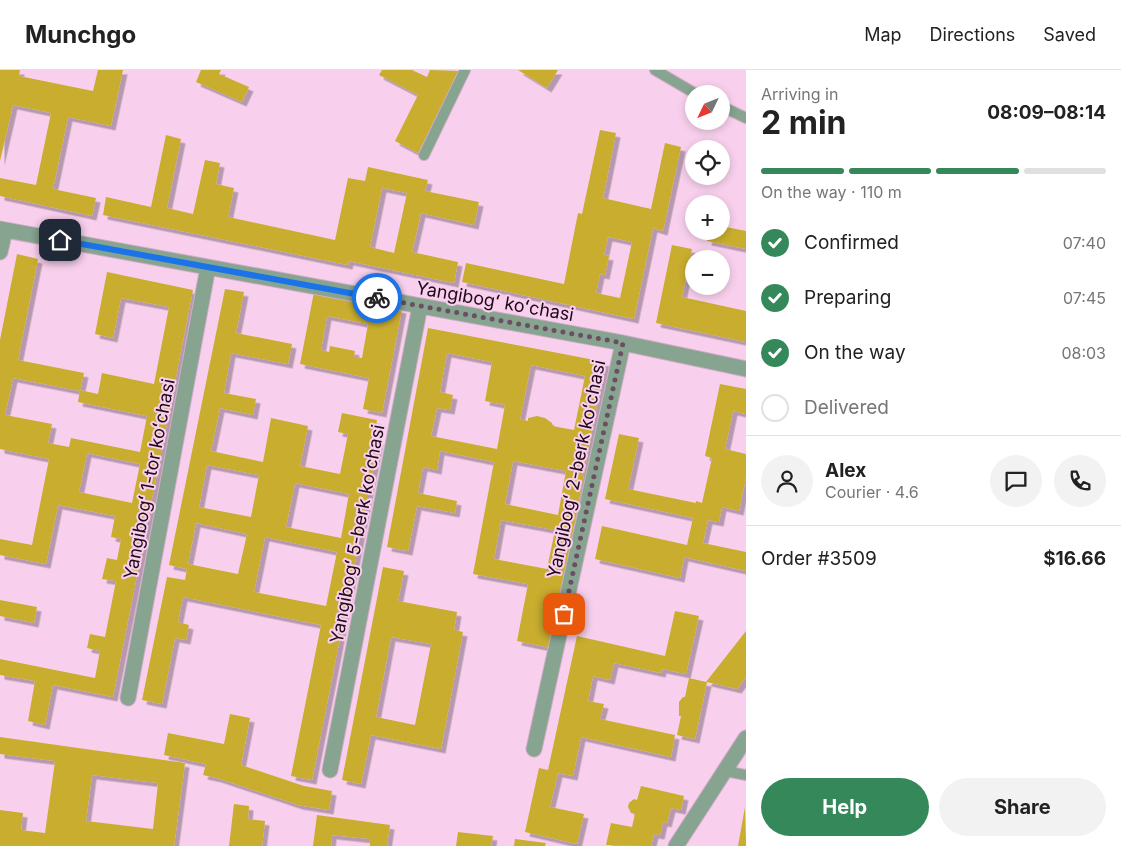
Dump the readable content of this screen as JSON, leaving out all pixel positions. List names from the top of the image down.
{
  "streets": {
    "street": [
      "Yangibogʻ koʻchasi",
      "Yangibogʻ 2-berk koʻchasi",
      "Yangibogʻ 1-tor koʻchasi",
      "Yangibogʻ 5-berk koʻchasi"
    ]
  },
  "crossings": [
    ["Yangibogʻ koʻchasi", "Yangibogʻ 2-berk koʻchasi"],
    ["Yangibogʻ koʻchasi", "Yangibogʻ 1-tor koʻchasi"],
    ["Yangibogʻ koʻchasi", "Yangibogʻ 5-berk koʻchasi"]
  ],
  "north": "bottom left",
  "page": {
    "header": "Munchgo",
    "nav": ["Map", "Directions", "Saved"],
    "heading": ["2 min", "Arriving in", "08:09–08:14"],
    "panel": [
      "Alex",
      "Courier · 4.6",
      "Order #3509",
      "$16.66"
    ],
    "map_buttons": ["+", "−"],
    "bar": "On the way · 110 m",
    "list": [
      ["Confirmed", "07:40"],
      ["Preparing", "07:45"],
      ["On the way", "08:03"],
      "Delivered"
    ],
    "buttons": ["Help", "Share"]
  }
}
